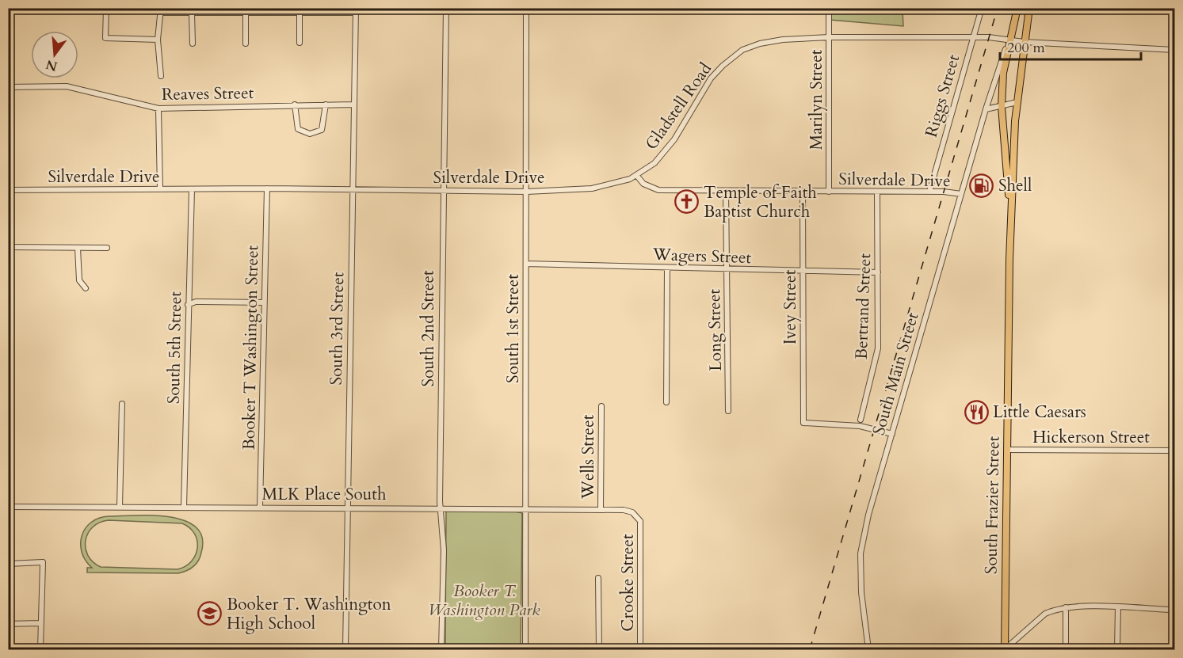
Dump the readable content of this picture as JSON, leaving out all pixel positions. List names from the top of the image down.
{
  "streets": {
    "main road": ["South Frazier Street"],
    "street": [
      "Reaves Street",
      "Riggs Street",
      "Marilyn Street",
      "Gladstell Road",
      "Silverdale Drive",
      "Wagers Street",
      "Bertrand Street",
      "Ivey Street",
      "South 3rd Street",
      "South 2nd Street",
      "South 1st Street",
      "Long Street",
      "South 5th Street",
      "Booker T Washington Street",
      "South Main Street",
      "Hickerson Street",
      "Wells Street",
      "MLK Place South",
      "Crooke Street"
    ]
  },
  "crossings": [
    ["Reaves Street", "South 3rd Street"],
    ["Riggs Street", "Gladstell Road"],
    ["Riggs Street", "Silverdale Drive"],
    ["Marilyn Street", "Gladstell Road"],
    ["Marilyn Street", "Silverdale Drive"],
    ["Gladstell Road", "Silverdale Drive"],
    ["Gladstell Road", "South Main Street"],
    ["Gladstell Road", "South Frazier Street"],
    ["Silverdale Drive", "Bertrand Street"],
    ["Silverdale Drive", "Ivey Street"],
    ["Silverdale Drive", "South 3rd Street"],
    ["Silverdale Drive", "South 2nd Street"],
    ["Silverdale Drive", "South 1st Street"],
    ["Silverdale Drive", "Long Street"],
    ["Silverdale Drive", "South 5th Street"],
    ["Silverdale Drive", "Booker T Washington Street"],
    ["Silverdale Drive", "South Main Street"],
    ["Wagers Street", "Bertrand Street"],
    ["Wagers Street", "Ivey Street"],
    ["Wagers Street", "South 1st Street"],
    ["Wagers Street", "Long Street"],
    ["Ivey Street", "South Main Street"],
    ["South 3rd Street", "MLK Place South"],
    ["South 2nd Street", "MLK Place South"],
    ["South 1st Street", "MLK Place South"],
    ["South 5th Street", "MLK Place South"],
    ["Booker T Washington Street", "MLK Place South"],
    ["South Main Street", "South Frazier Street"],
    ["Hickerson Street", "South Frazier Street"],
    ["Wells Street", "MLK Place South"],
    ["MLK Place South", "Crooke Street"]
  ],
  "parks": ["Booker T. Washington Park"],
  "places": {
    "fuel station": ["Shell"],
    "church": ["Temple of Faith Baptist Church"],
    "restaurant": ["Little Caesars"],
    "school or university": ["Booker T. Washington High School"]
  },
  "scale_bar": "200 m",
  "north": "bottom"
}
